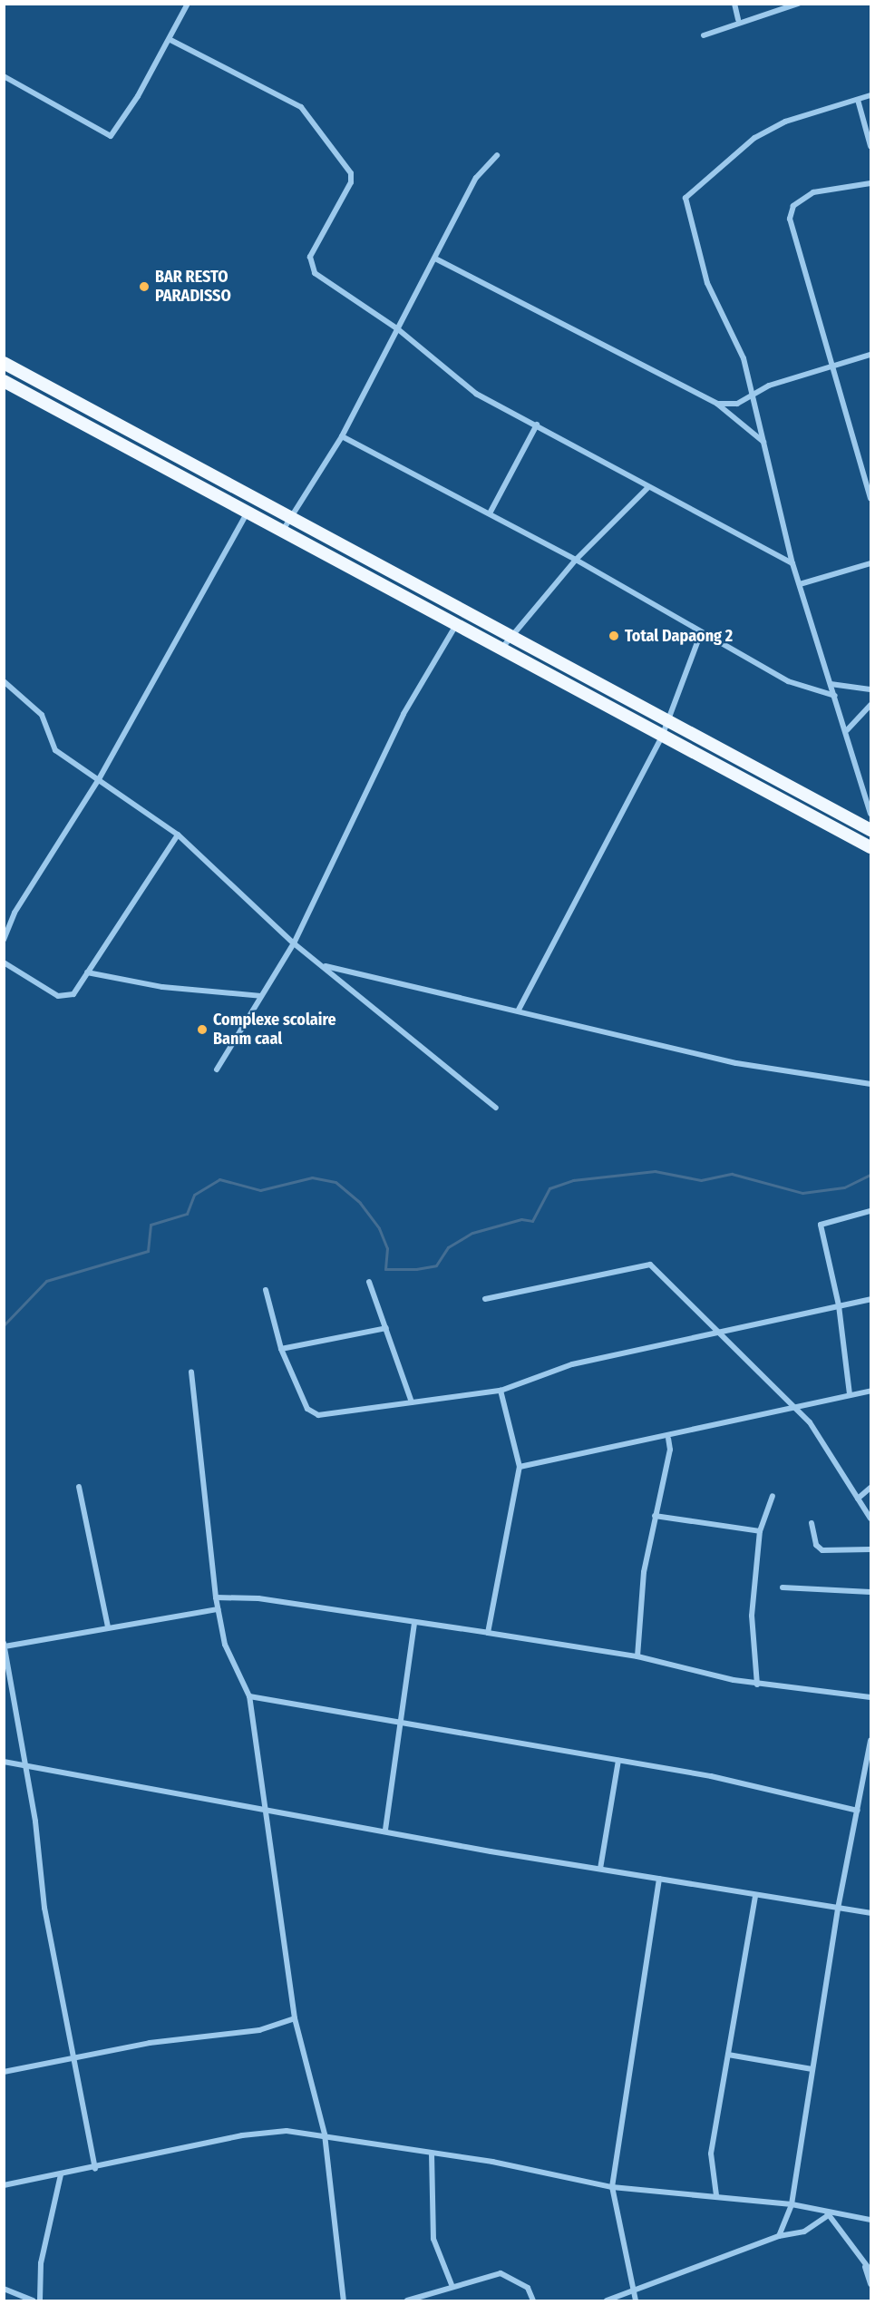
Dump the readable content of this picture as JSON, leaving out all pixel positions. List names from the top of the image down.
{
  "places": ["BAR RESTO PARADISSO", "Total Dapaong 2", "Complexe scolaire Banm caal"]
}
